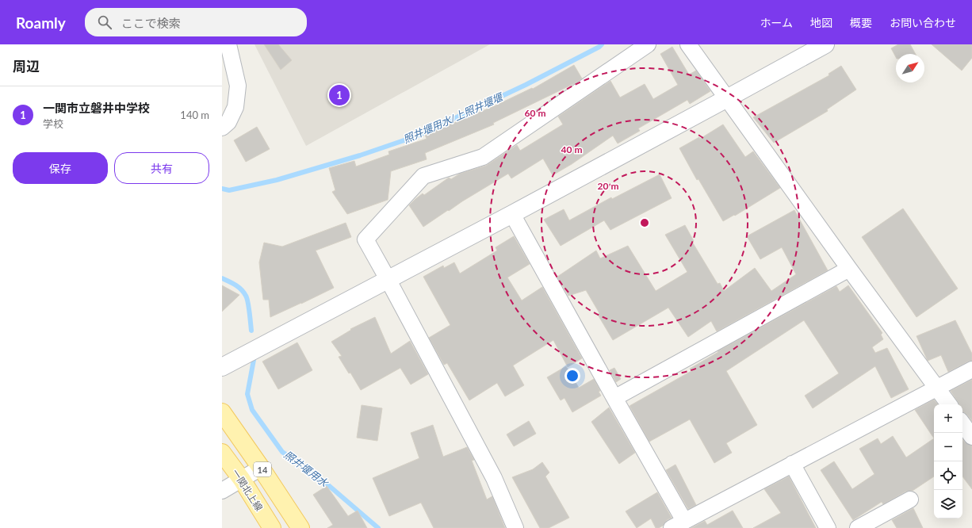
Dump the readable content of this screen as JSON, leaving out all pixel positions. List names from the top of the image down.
{
  "streets": {
    "main road": ["14", "一関北上線"]
  },
  "water": ["照井堰用水/上照井堰堰", "照井堰用水"],
  "north": "top right",
  "page": {
    "header": "Roamly",
    "search": "ここで検索",
    "nav": [
      "ホーム",
      "地図",
      "概要",
      "お問い合わせ"
    ],
    "heading": "周辺",
    "pins": "1",
    "list": [
      {
        "mark": "1",
        "name": "一関市立磐井中学校",
        "note": "学校",
        "value": "140 m"
      }
    ],
    "buttons": ["保存", "共有"],
    "map_buttons": ["+", "−"]
  },
  "rings": ["60 m", "40 m", "20 m"]
}
